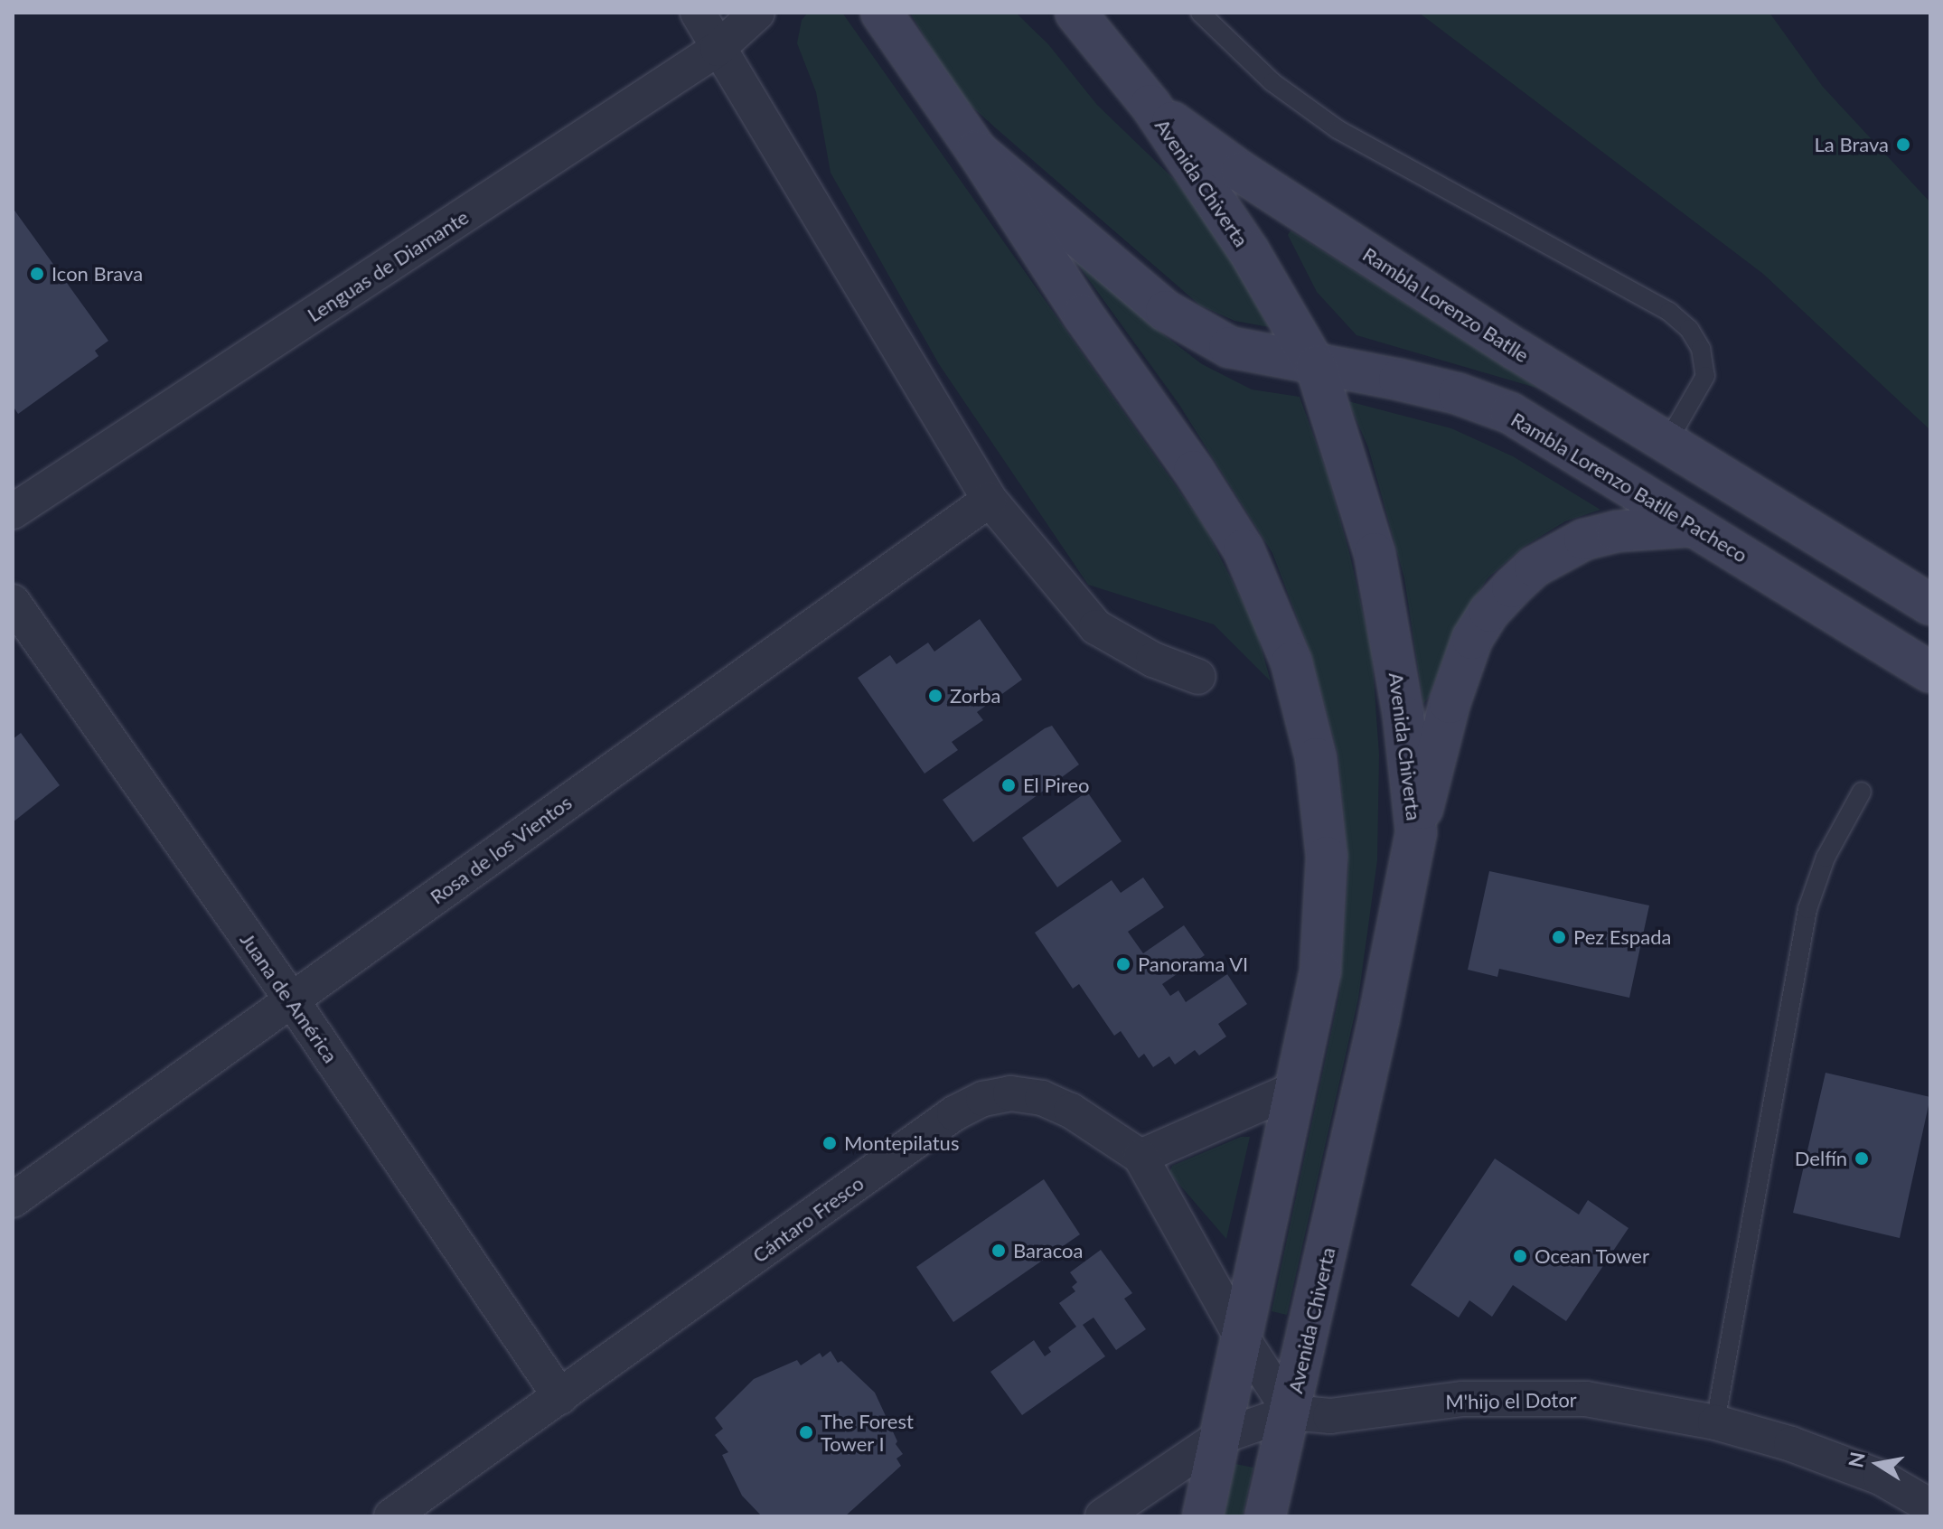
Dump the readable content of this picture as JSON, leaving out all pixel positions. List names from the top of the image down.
{
  "streets": {
    "street": [
      "Avenida Chiverta",
      "Lenguas de Diamante",
      "Rambla Lorenzo Batlle",
      "Rambla Lorenzo Batlle Pacheco",
      "Rosa de los Vientos",
      "Juana de América",
      "Cántaro Fresco",
      "M'hijo el Dotor"
    ]
  },
  "crossings": [
    ["Avenida Chiverta", "Rambla Lorenzo Batlle"],
    ["Avenida Chiverta", "Rambla Lorenzo Batlle Pacheco"],
    ["Avenida Chiverta", "Cántaro Fresco"],
    ["Avenida Chiverta", "M'hijo el Dotor"],
    ["Rosa de los Vientos", "Juana de América"],
    ["Juana de América", "Cántaro Fresco"],
    ["Cántaro Fresco", "M'hijo el Dotor"]
  ],
  "places": [
    "La Brava",
    "Icon Brava",
    "Zorba",
    "El Pireo",
    "Pez Espada",
    "Panorama VI",
    "Montepilatus",
    "Delfín",
    "Baracoa",
    "Ocean Tower",
    "The Forest Tower I"
  ],
  "north": "left"
}
